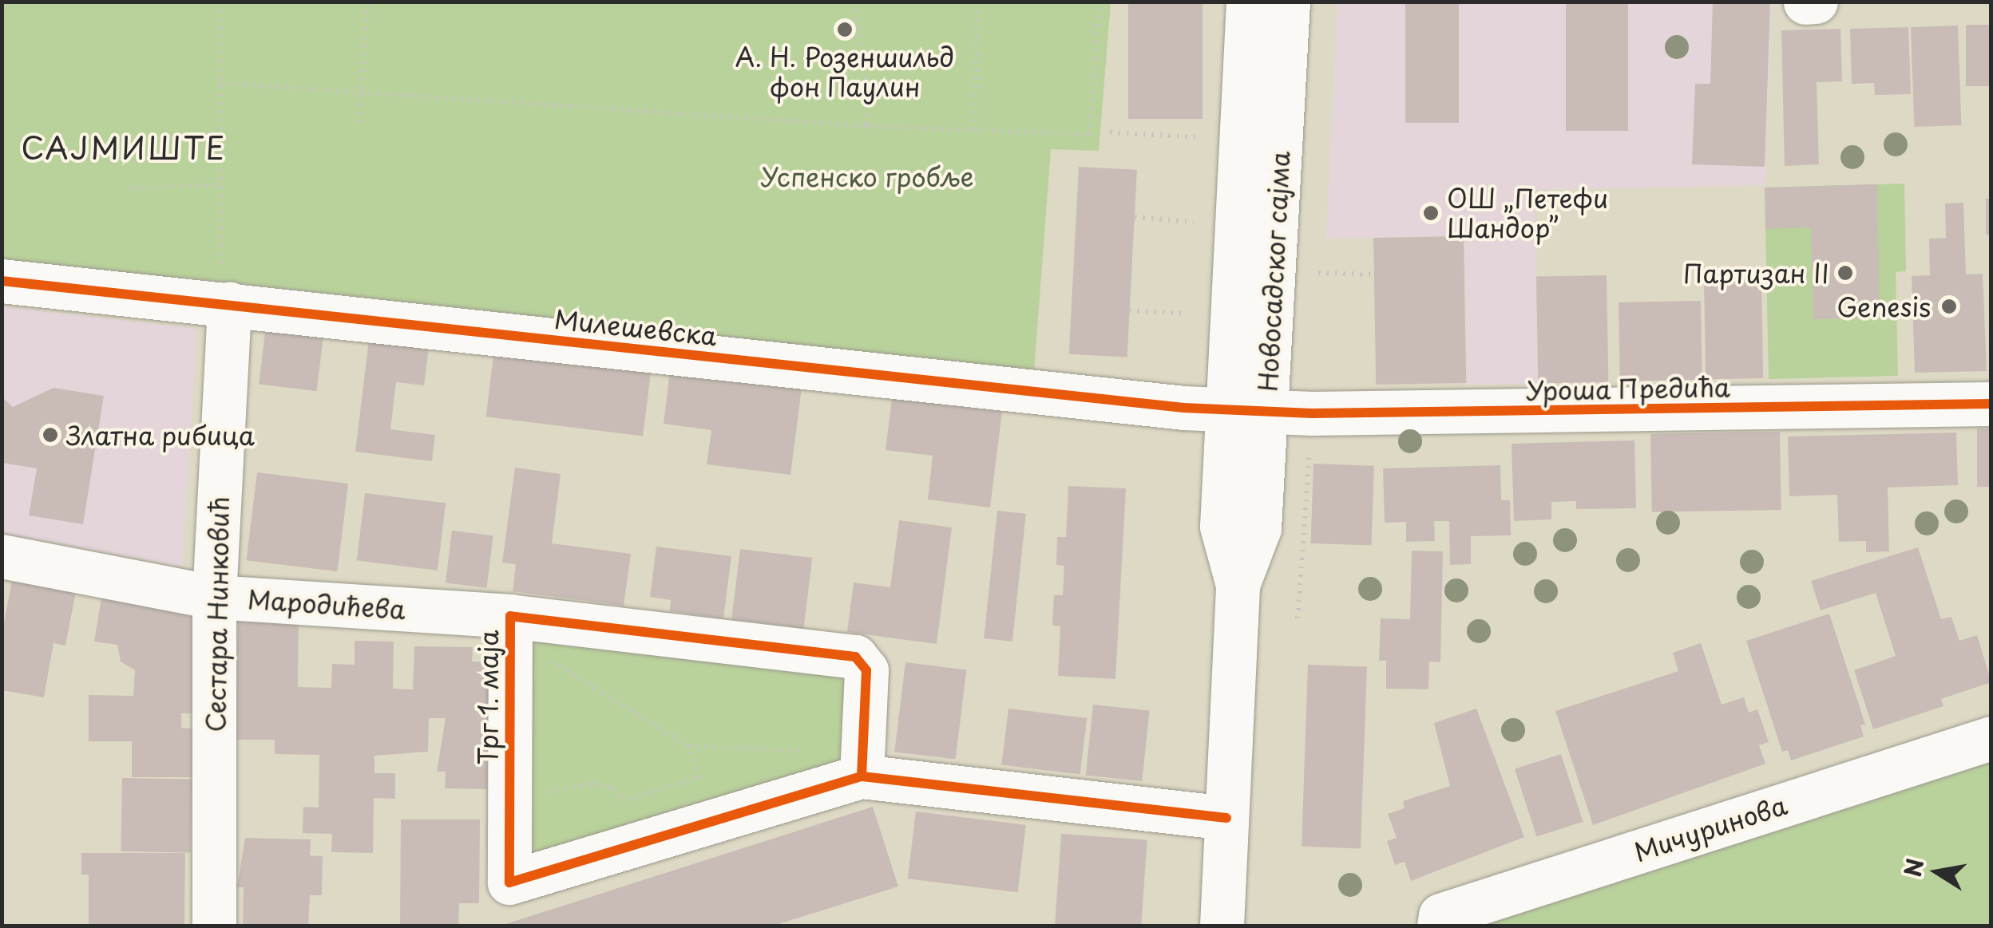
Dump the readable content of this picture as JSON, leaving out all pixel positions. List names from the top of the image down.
{
  "streets": {
    "street": [
      "Новосадског сајма",
      "Милешевска",
      "Уроша Предића",
      "Мародићева",
      "Сестара Нинковић",
      "Трг 1. маја",
      "Мичуринова"
    ]
  },
  "crossings": [
    ["Новосадског сајма", "Милешевска"],
    ["Новосадског сајма", "Уроша Предића"],
    ["Новосадског сајма", "Трг 1. маја"],
    ["Милешевска", "Уроша Предића"],
    ["Милешевска", "Сестара Нинковић"],
    ["Мародићева", "Сестара Нинковић"],
    ["Мародићева", "Трг 1. маја"]
  ],
  "districts": ["САЈМИШТЕ"],
  "parks": ["Успенско гробље"],
  "places": [
    "А. Н. Розеншильд фон Паулин",
    "ОШ „Петефи Шандор”",
    "Партизан II",
    "Genesis",
    "Златна рибица"
  ],
  "north": "left"
}
